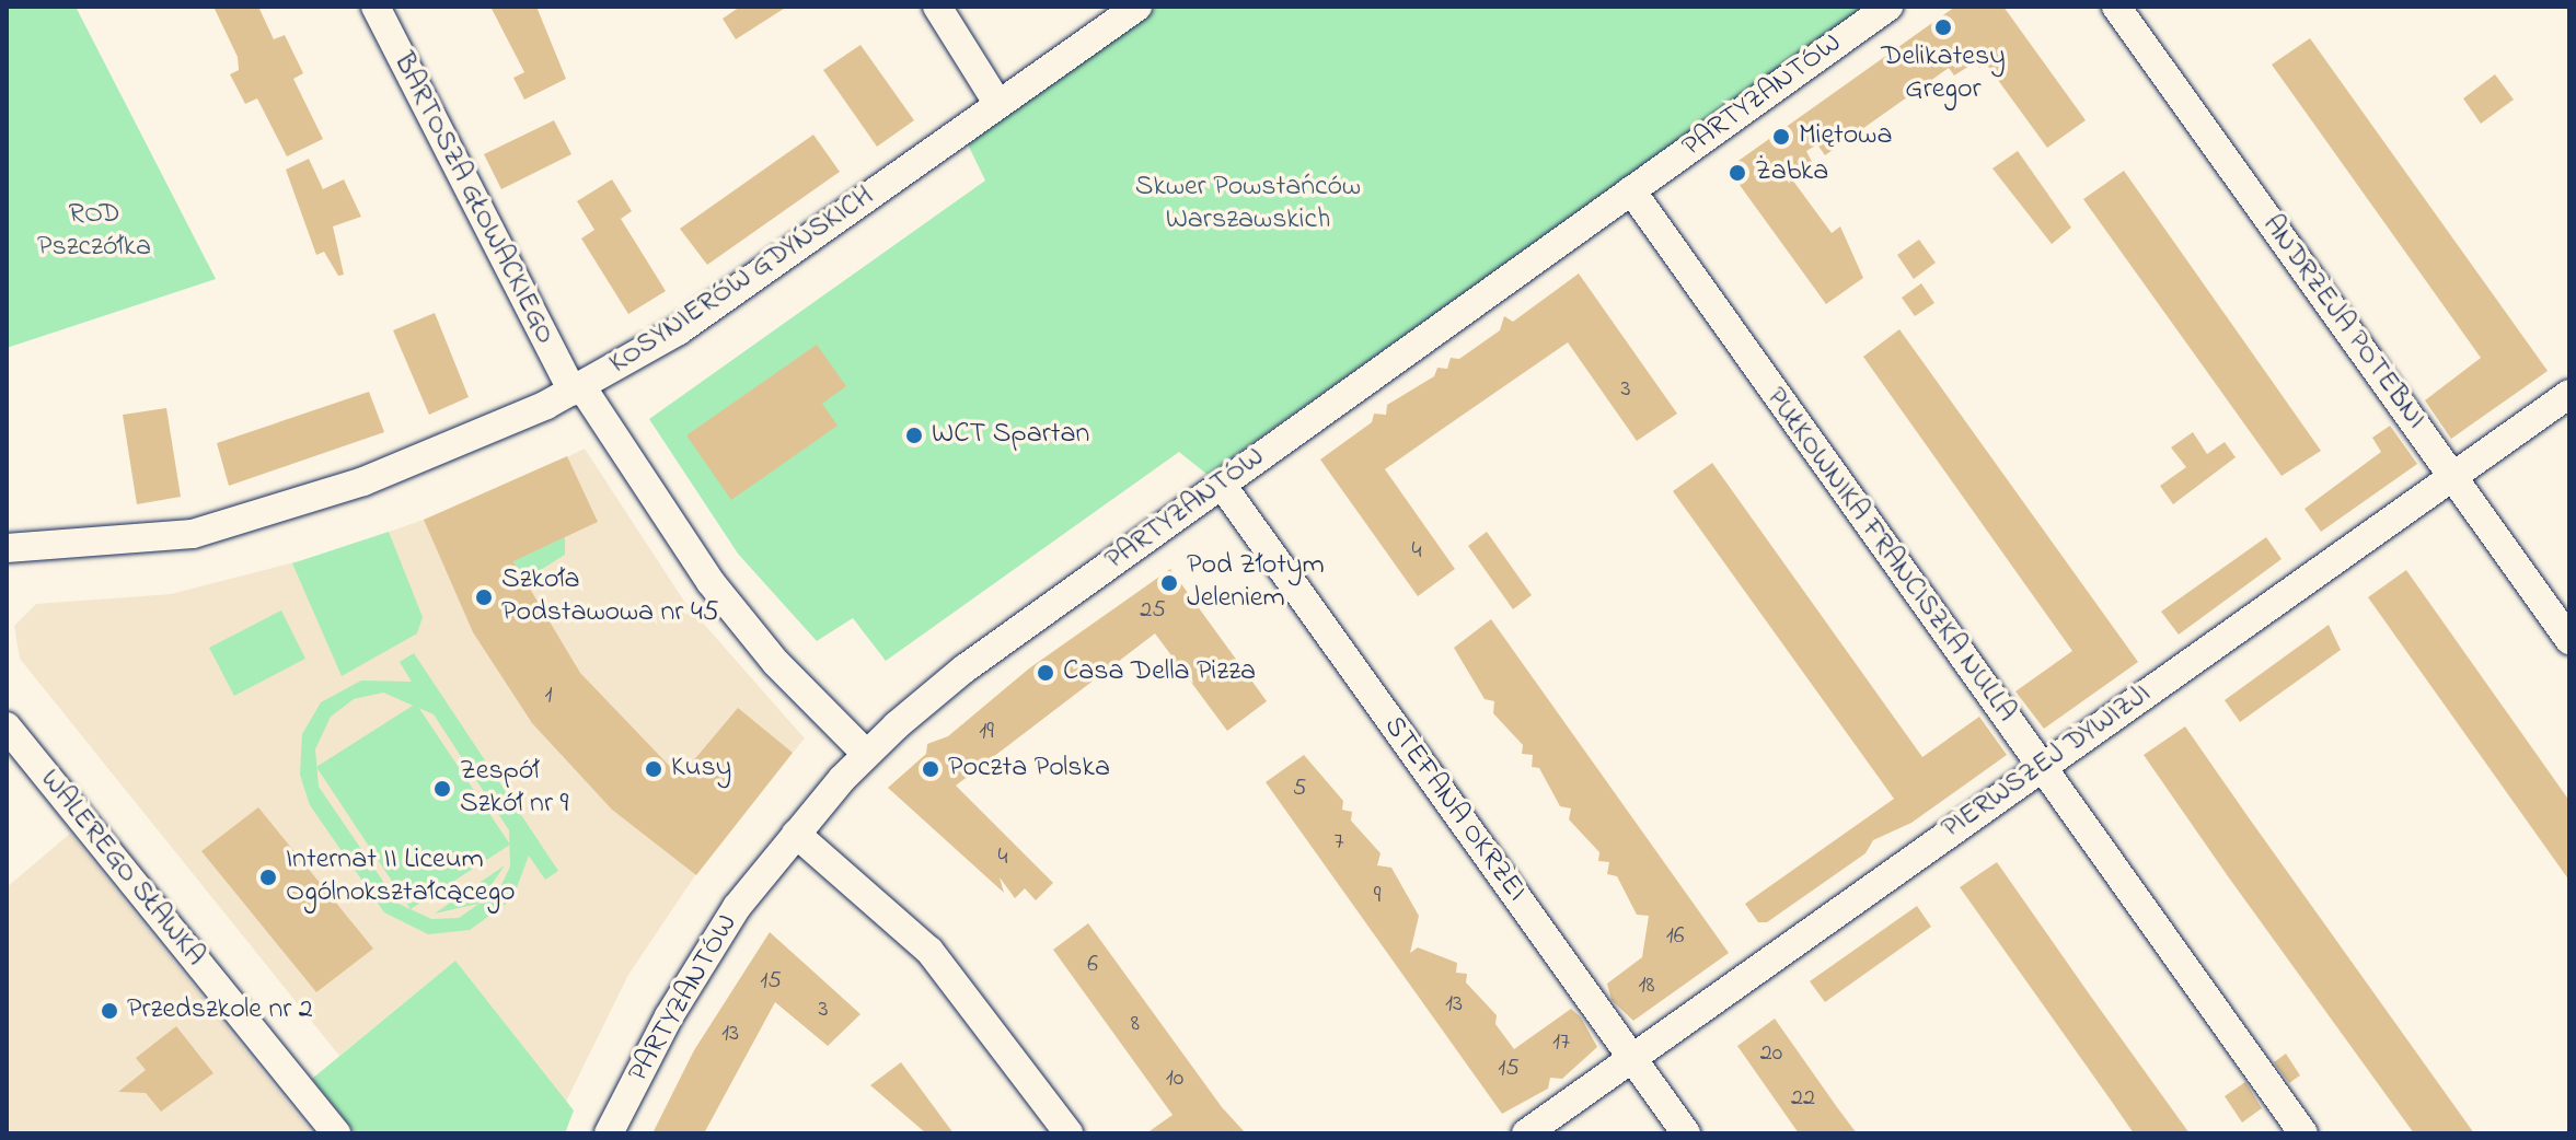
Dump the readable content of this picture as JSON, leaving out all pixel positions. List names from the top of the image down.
{
  "streets": {
    "street": [
      "PARTYZANTÓW",
      "BARTOSZA GŁOWACKIEGO",
      "KOSYNIERÓW GDYŃSKICH",
      "ANDRZEJA POTEBNI",
      "PUŁKOWNIKA FRANCISZKA NULLA",
      "PIERWSZEJ DYWIZJI",
      "STEFANA OKRZEI",
      "WALEREGO SŁAWKA"
    ]
  },
  "crossings": [
    ["PARTYZANTÓW", "BARTOSZA GŁOWACKIEGO"],
    ["PARTYZANTÓW", "PUŁKOWNIKA FRANCISZKA NULLA"],
    ["PARTYZANTÓW", "STEFANA OKRZEI"],
    ["BARTOSZA GŁOWACKIEGO", "KOSYNIERÓW GDYŃSKICH"],
    ["ANDRZEJA POTEBNI", "PIERWSZEJ DYWIZJI"],
    ["PUŁKOWNIKA FRANCISZKA NULLA", "PIERWSZEJ DYWIZJI"],
    ["PIERWSZEJ DYWIZJI", "STEFANA OKRZEI"]
  ],
  "parks": ["Skwer Powstańców Warszawskich", "ROD Pszczółka"],
  "places": [
    "Delikatesy Gregor",
    "Miętowa",
    "Żabka",
    "WCT Spartan",
    "Pod Złotym Jeleniem",
    "Szkoła Podstawowa nr 45",
    "Casa Della Pizza",
    "Kusy",
    "Poczta Polska",
    "Zespół Szkół nr 9",
    "Internat II Liceum Ogólnokształcącego",
    "Przedszkole nr 2"
  ],
  "house_numbers": [
    "3",
    "4",
    "25",
    "1",
    "19",
    "5",
    "7",
    "4",
    "9",
    "16",
    "6",
    "15",
    "18",
    "13",
    "3",
    "8",
    "13",
    "17",
    "20",
    "15",
    "10",
    "22"
  ]
}
